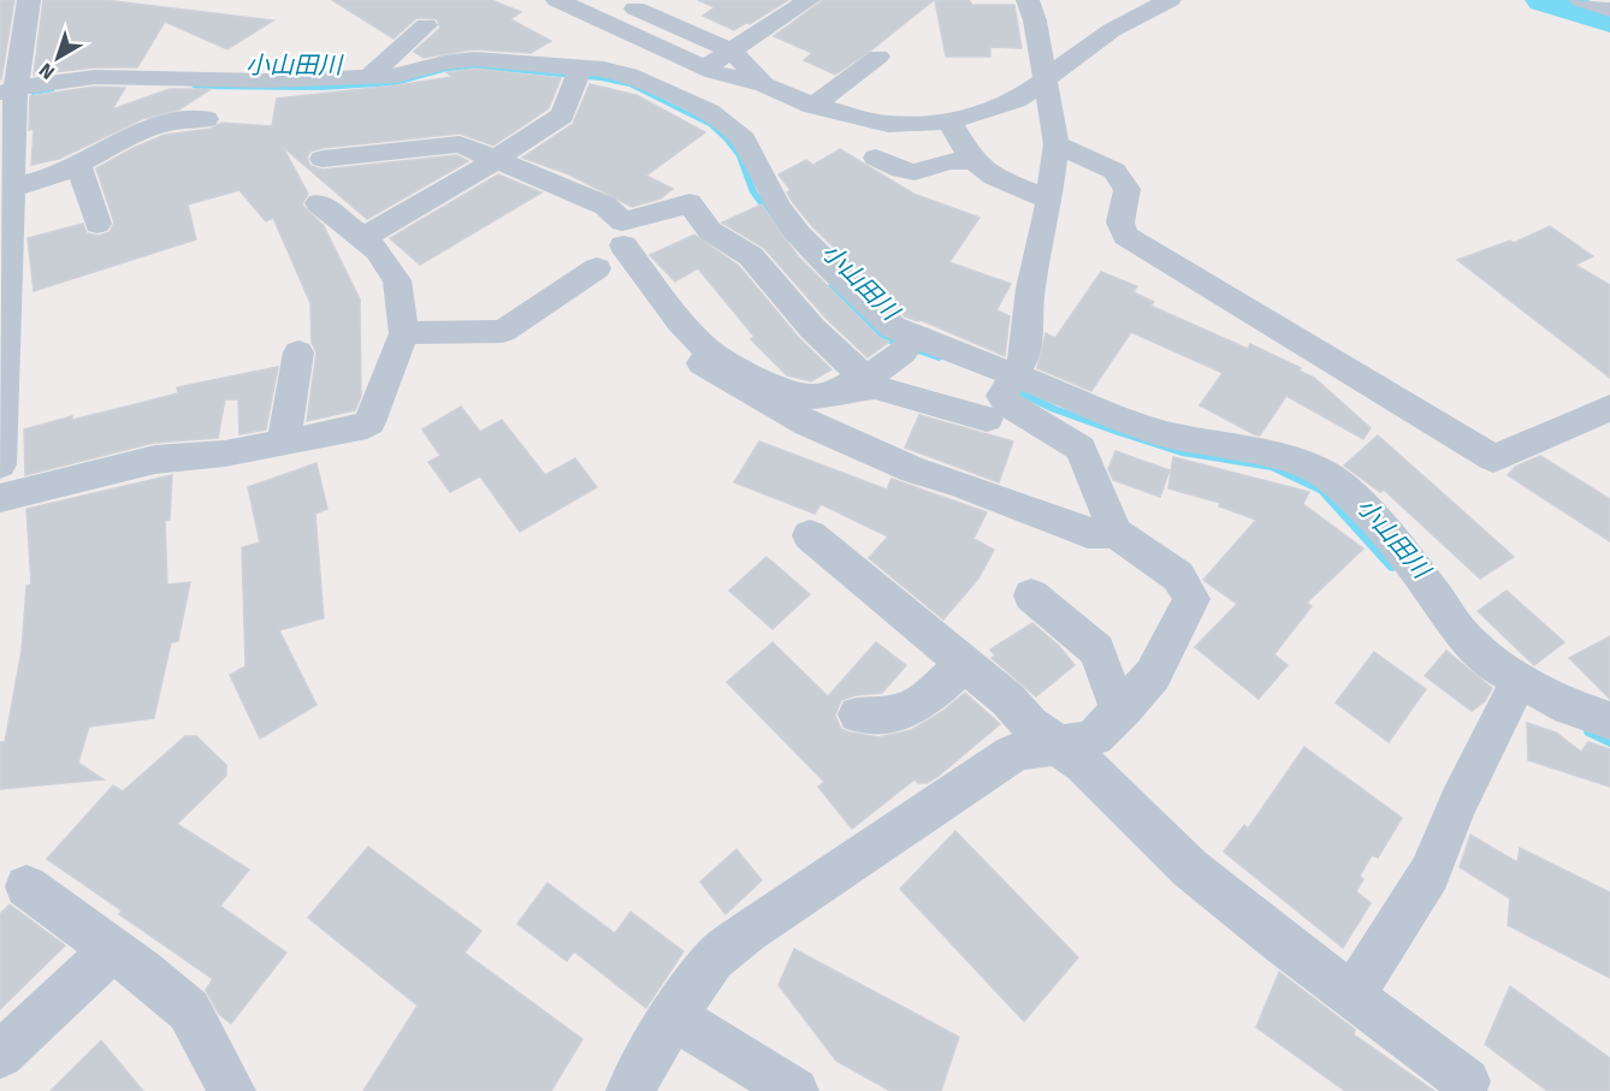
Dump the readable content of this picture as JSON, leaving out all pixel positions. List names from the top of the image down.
{
  "water": ["小山田川"],
  "north": "bottom left"
}
